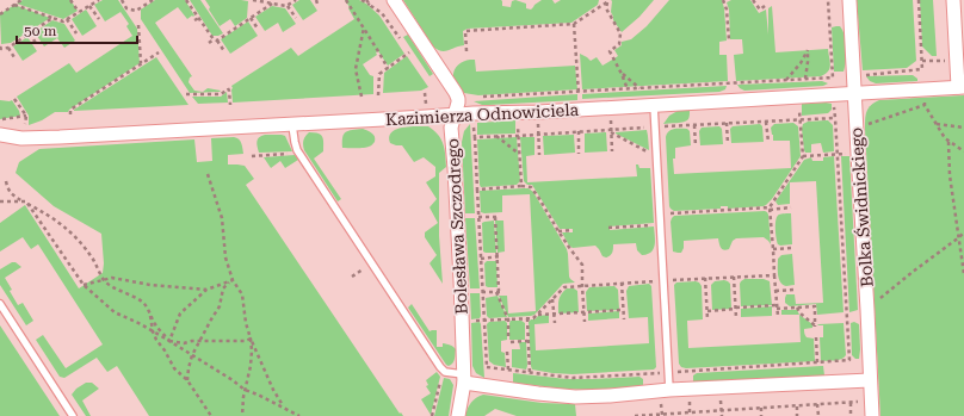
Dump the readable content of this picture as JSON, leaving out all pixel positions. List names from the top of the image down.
{
  "streets": {
    "street": ["Kazimierza Odnowiciela", "Bolka Świdnickiego", "Bolesława Szczodrego"]
  },
  "crossings": [
    ["Kazimierza Odnowiciela", "Bolka Świdnickiego"],
    ["Kazimierza Odnowiciela", "Bolesława Szczodrego"]
  ],
  "scale_bar": "50 m"
}
